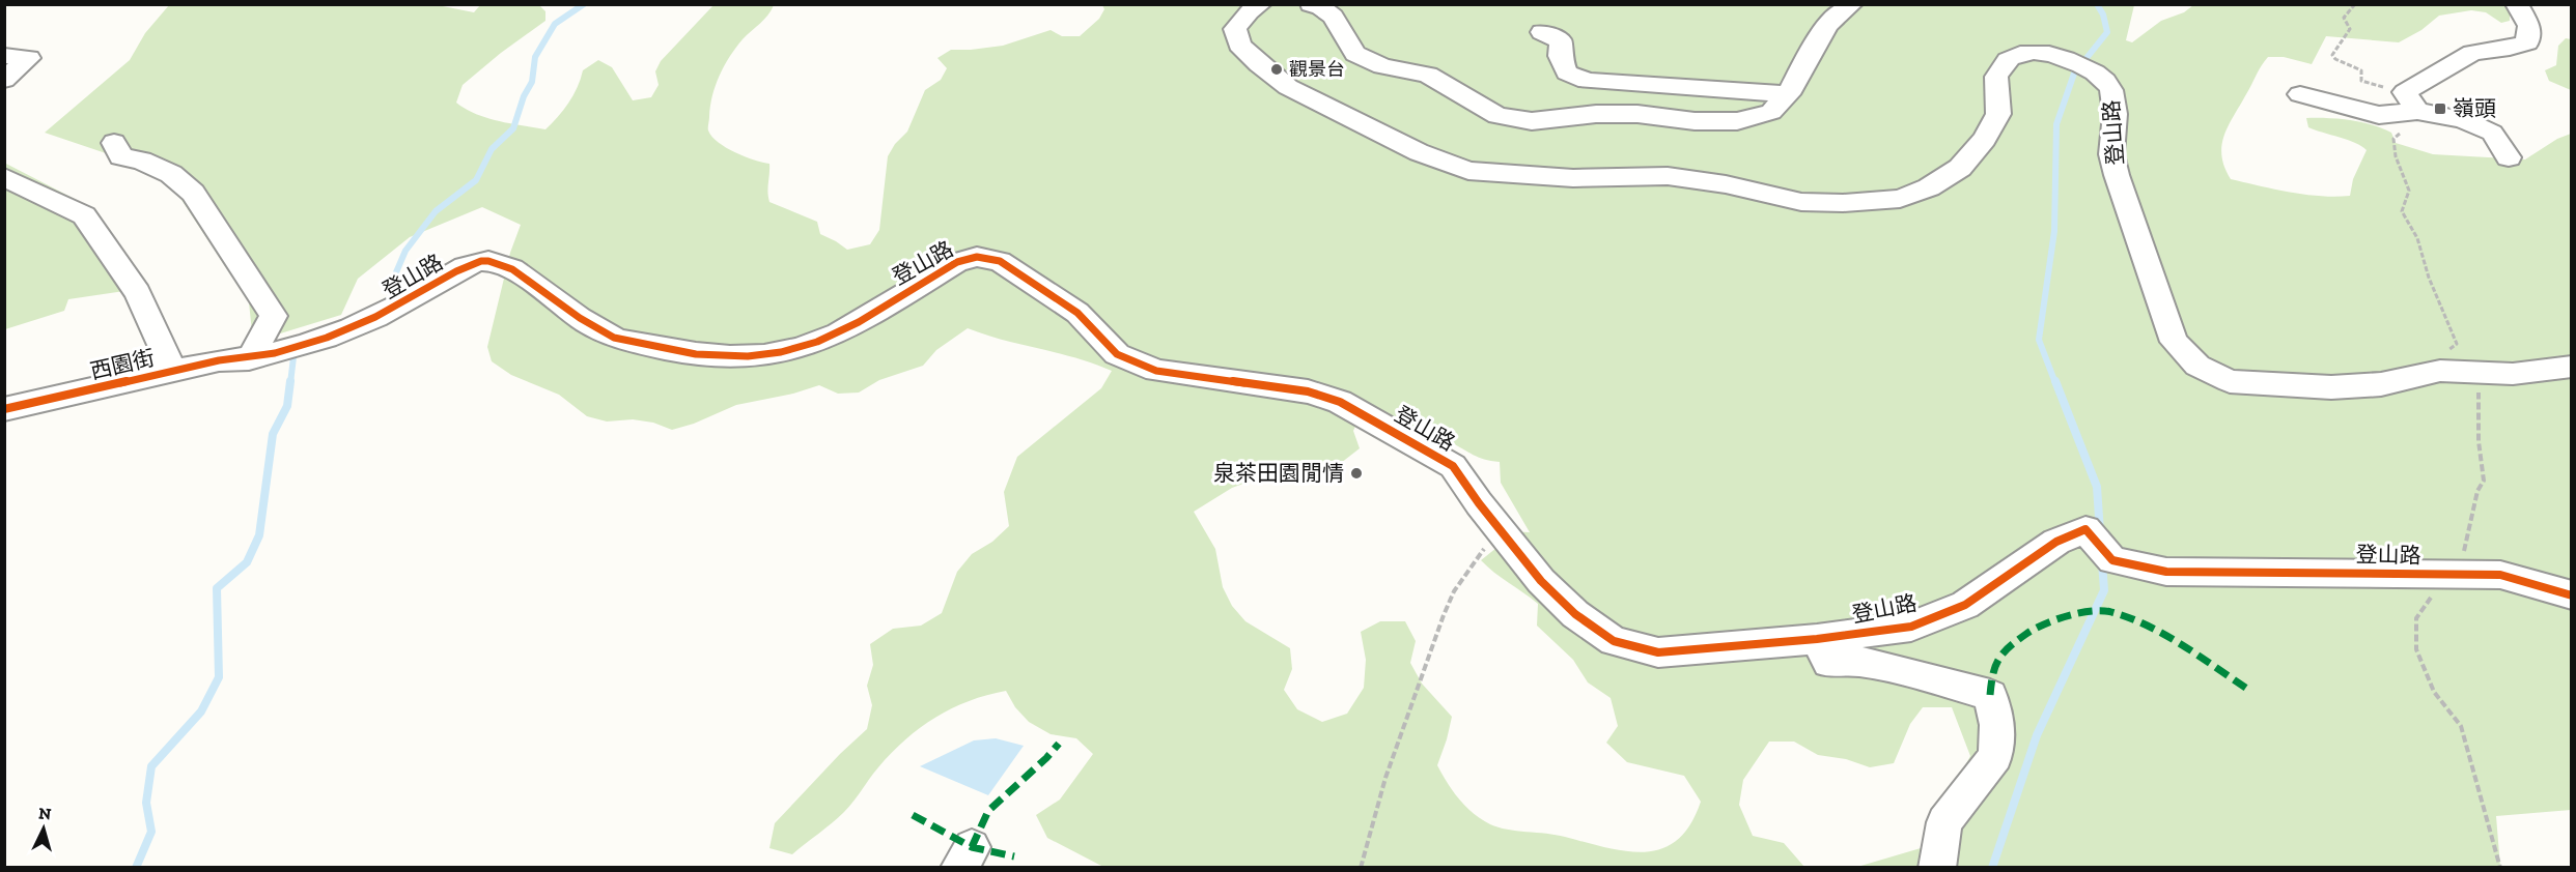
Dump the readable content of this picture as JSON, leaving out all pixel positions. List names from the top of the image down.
{
  "streets": {
    "street": ["登山路", "西園街"]
  },
  "crossings": [
    ["登山路", "西園街"]
  ],
  "places": {
    "other": ["觀景台", "泉茶田園閒情"],
    "transit": ["嶺頭"]
  },
  "north": "top"
}
